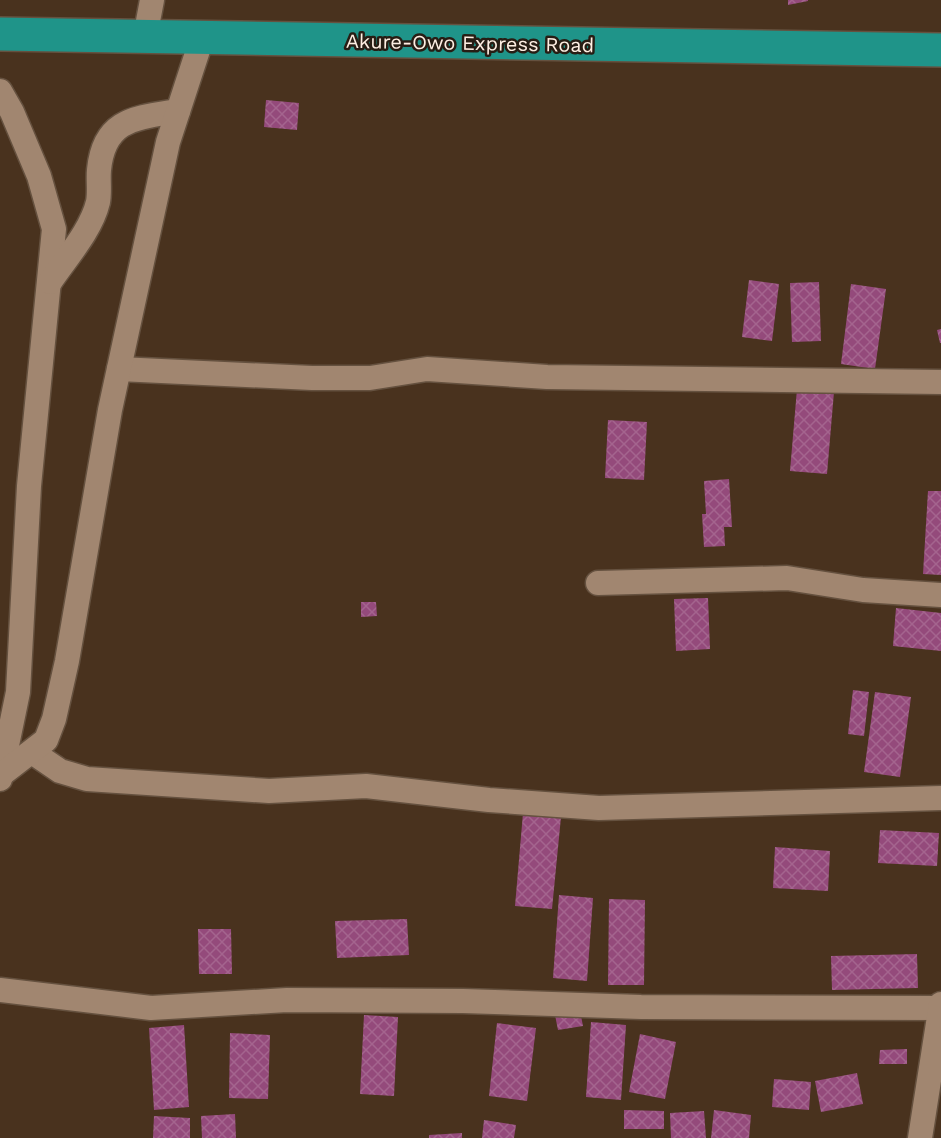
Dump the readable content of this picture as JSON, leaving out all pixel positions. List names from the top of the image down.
{
  "streets": {
    "highway": ["Akure-Owo Express Road"]
  }
}
